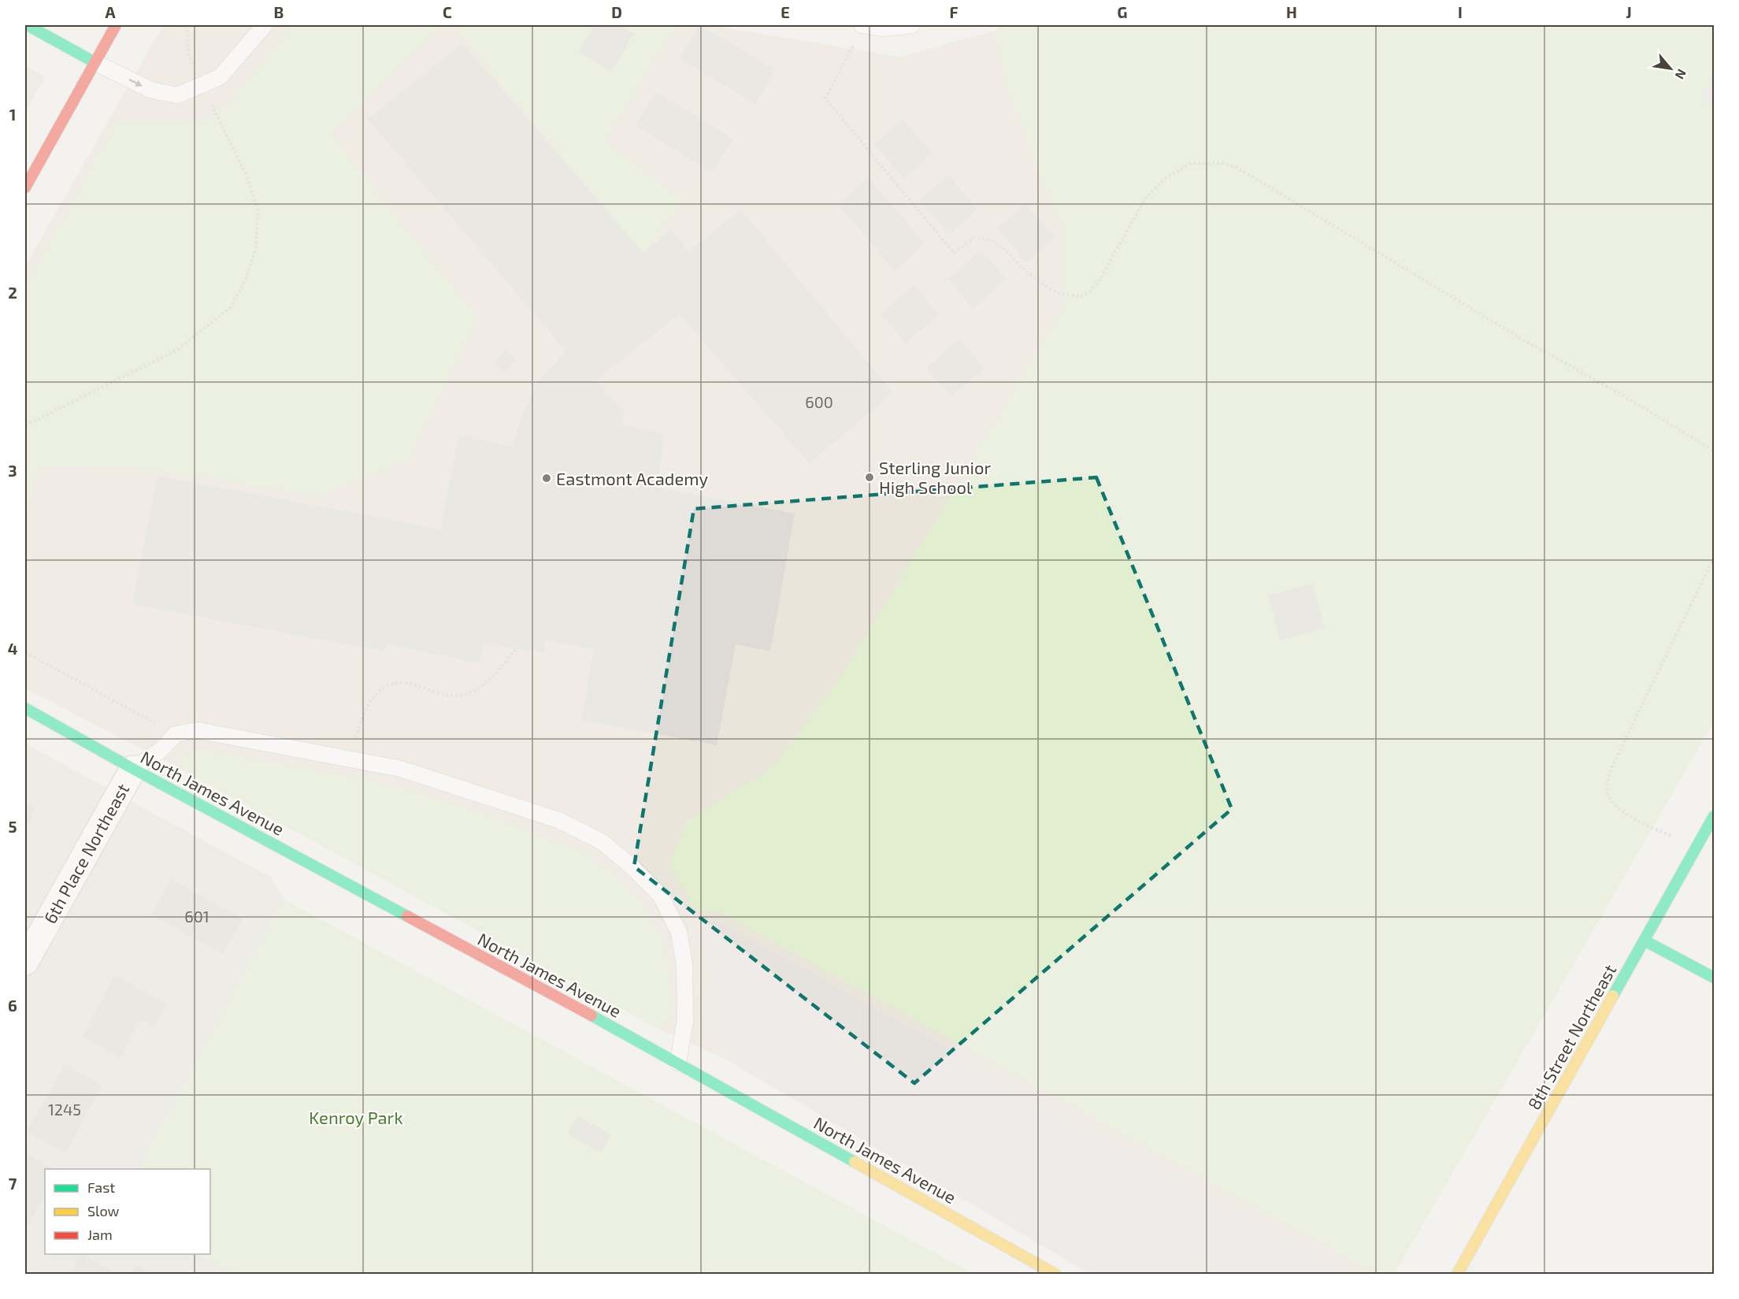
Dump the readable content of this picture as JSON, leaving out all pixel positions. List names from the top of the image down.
{
  "streets": {
    "street": ["North James Avenue", "6th Place Northeast", "8th Street Northeast"]
  },
  "crossings": [
    ["North James Avenue", "6th Place Northeast"]
  ],
  "parks": ["Kenroy Park"],
  "places": ["Sterling Junior High School", "Eastmont Academy"],
  "house_numbers": ["600", "601", "1245"],
  "legend": ["Fast", "Slow", "Jam"],
  "north": "bottom right",
  "grid": {
    "columns": [
      "A",
      "B",
      "C",
      "D",
      "E",
      "F",
      "G",
      "H",
      "I",
      "J"
    ],
    "rows": [
      "1",
      "2",
      "3",
      "4",
      "5",
      "6",
      "7"
    ]
  }
}
